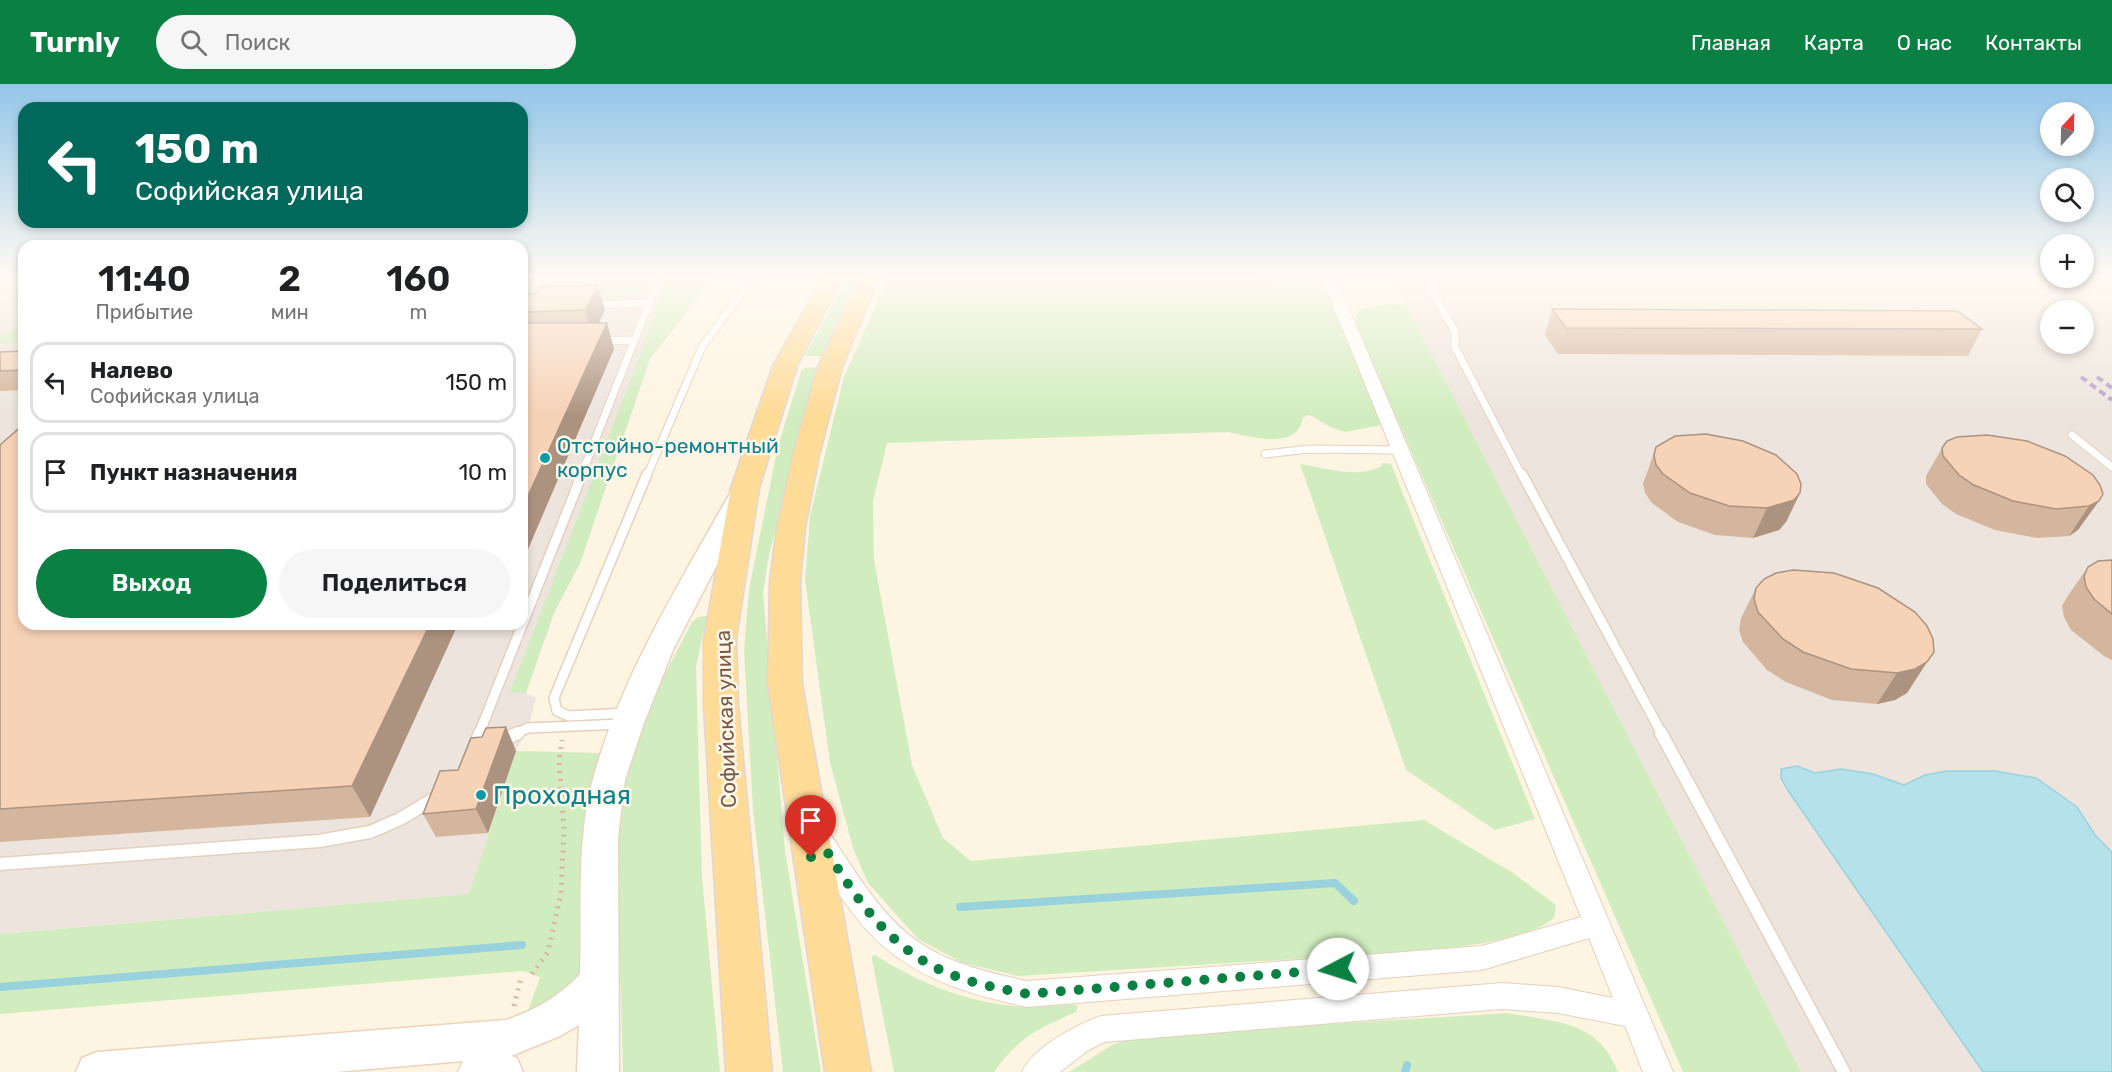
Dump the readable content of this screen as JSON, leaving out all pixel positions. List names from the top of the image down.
{
  "streets": {
    "main road": ["Софийская улица"]
  },
  "places": ["Отстойно-ремонтный корпус", "Проходная"],
  "north": "top",
  "page": {
    "header": "Turnly",
    "search": "Поиск",
    "nav": [
      "Главная",
      "Карта",
      "О нас",
      "Контакты"
    ],
    "map_buttons": ["+", "−"],
    "turn": ["150 m", "Софийская улица"],
    "eta": [
      "11:40",
      "Прибытие",
      "2",
      "мин",
      "160",
      "m"
    ],
    "list": [
      {
        "name": "Налево",
        "note": "Софийская улица",
        "value": "150 m"
      },
      {
        "name": "Пункт назначения",
        "value": "10 m"
      }
    ],
    "buttons": ["Выход", "Поделиться"]
  }
}
